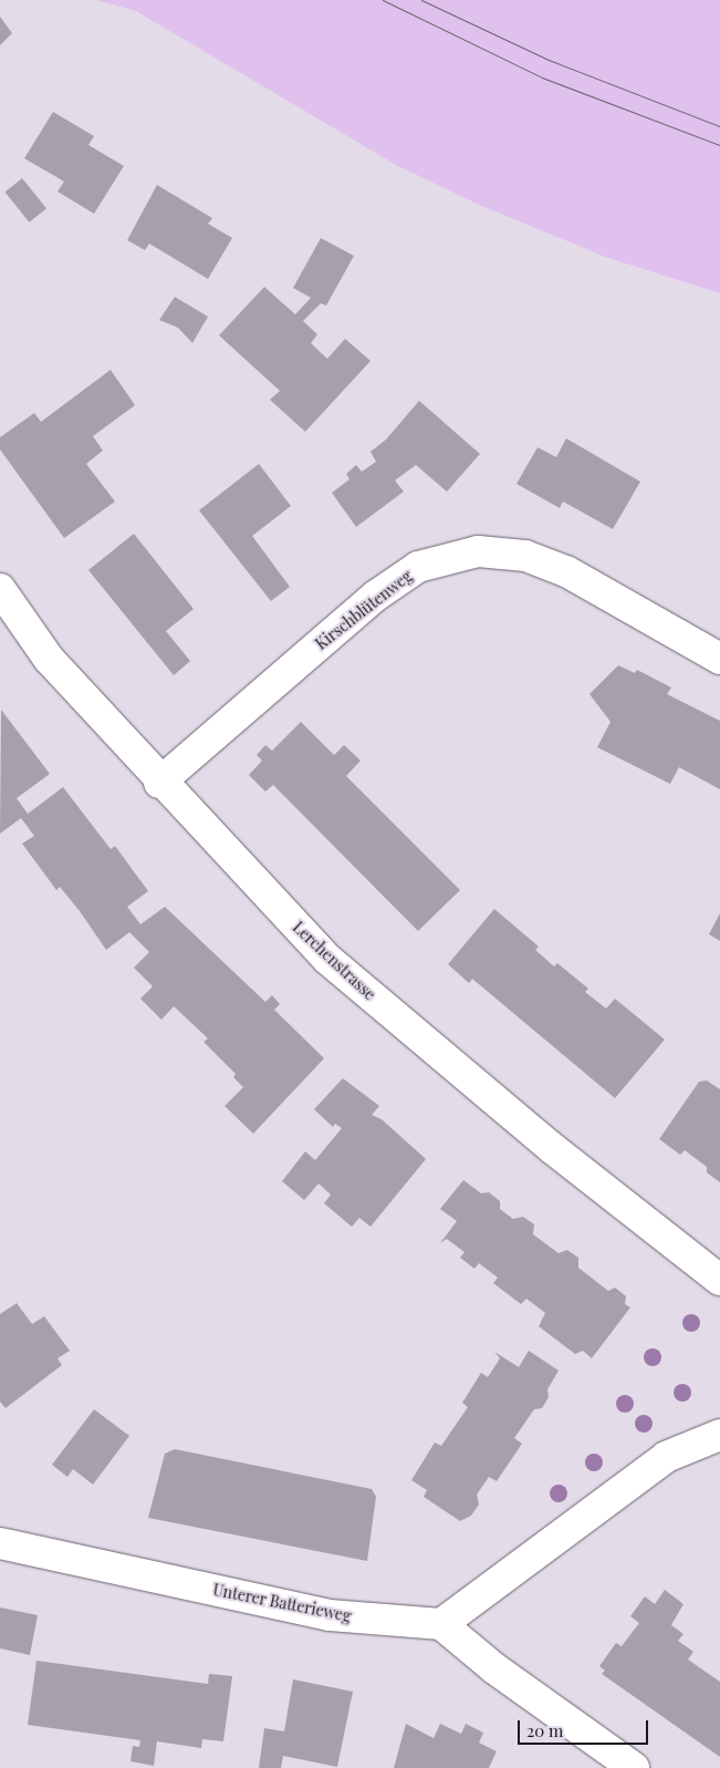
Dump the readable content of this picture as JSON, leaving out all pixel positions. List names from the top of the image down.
{
  "streets": {
    "street": ["Kirschblütenweg", "Lerchenstrasse", "Unterer Batterieweg"]
  },
  "crossings": [
    ["Kirschblütenweg", "Lerchenstrasse"]
  ],
  "scale_bar": "20 m"
}
